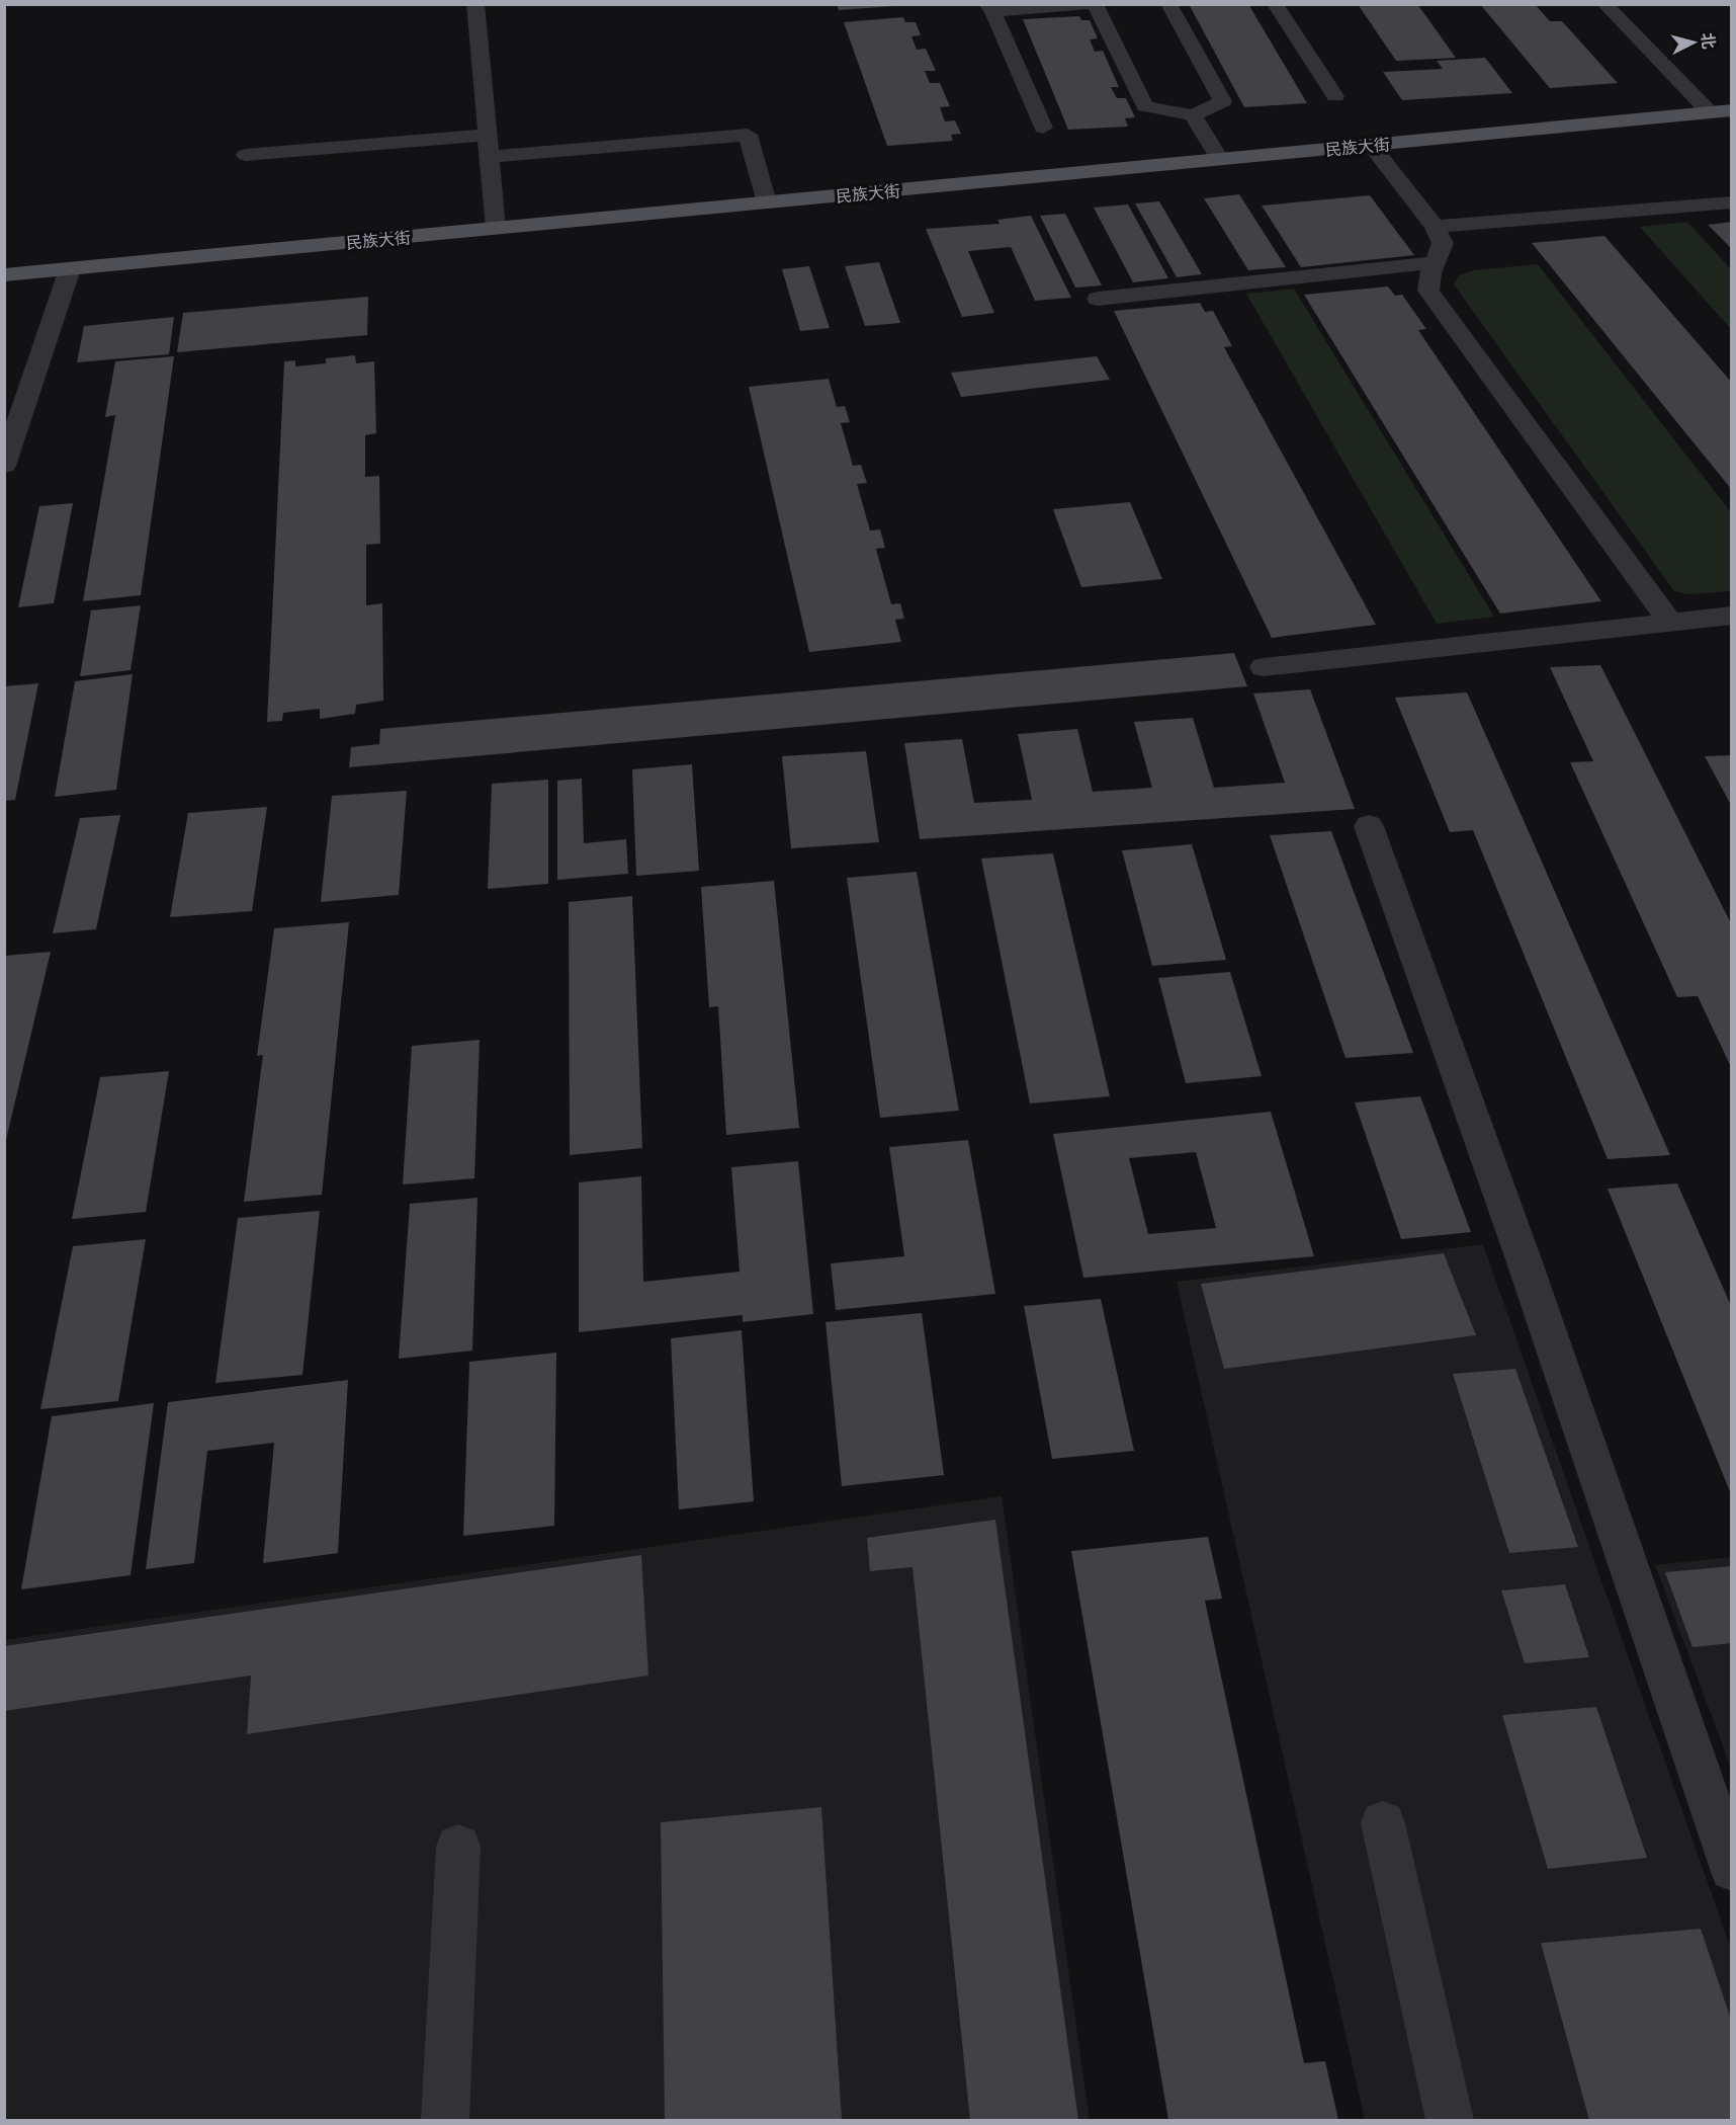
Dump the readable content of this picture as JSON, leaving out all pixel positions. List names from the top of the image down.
{
  "streets": {
    "main road": ["民族大街"]
  },
  "north": "right"
}
